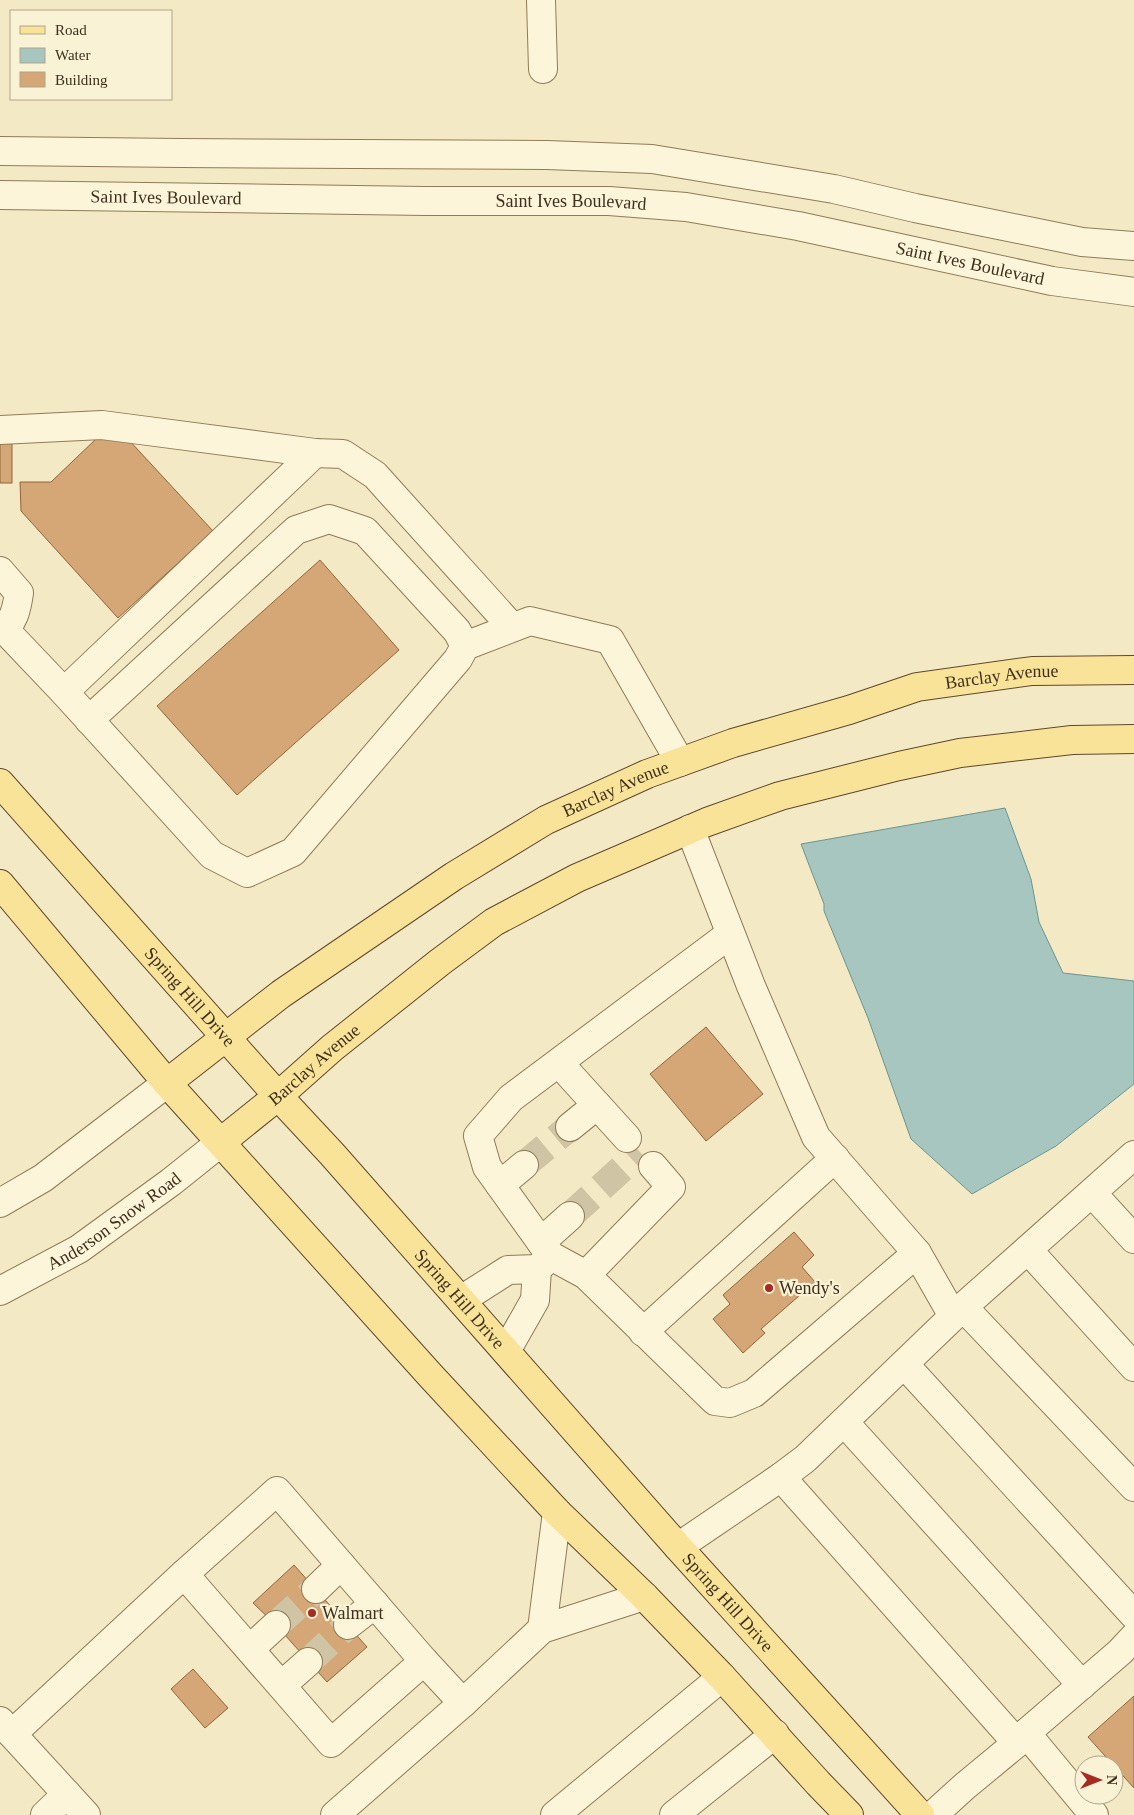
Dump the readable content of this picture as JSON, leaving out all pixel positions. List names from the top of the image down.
{
  "streets": {
    "main road": ["Barclay Avenue", "Spring Hill Drive"],
    "street": ["Saint Ives Boulevard", "Anderson Snow Road"]
  },
  "crossings": [
    ["Barclay Avenue", "Spring Hill Drive"],
    ["Barclay Avenue", "Anderson Snow Road"]
  ],
  "places": ["Wendy's", "Walmart"],
  "legend": ["Road", "Water", "Building"],
  "north": "right"
}
